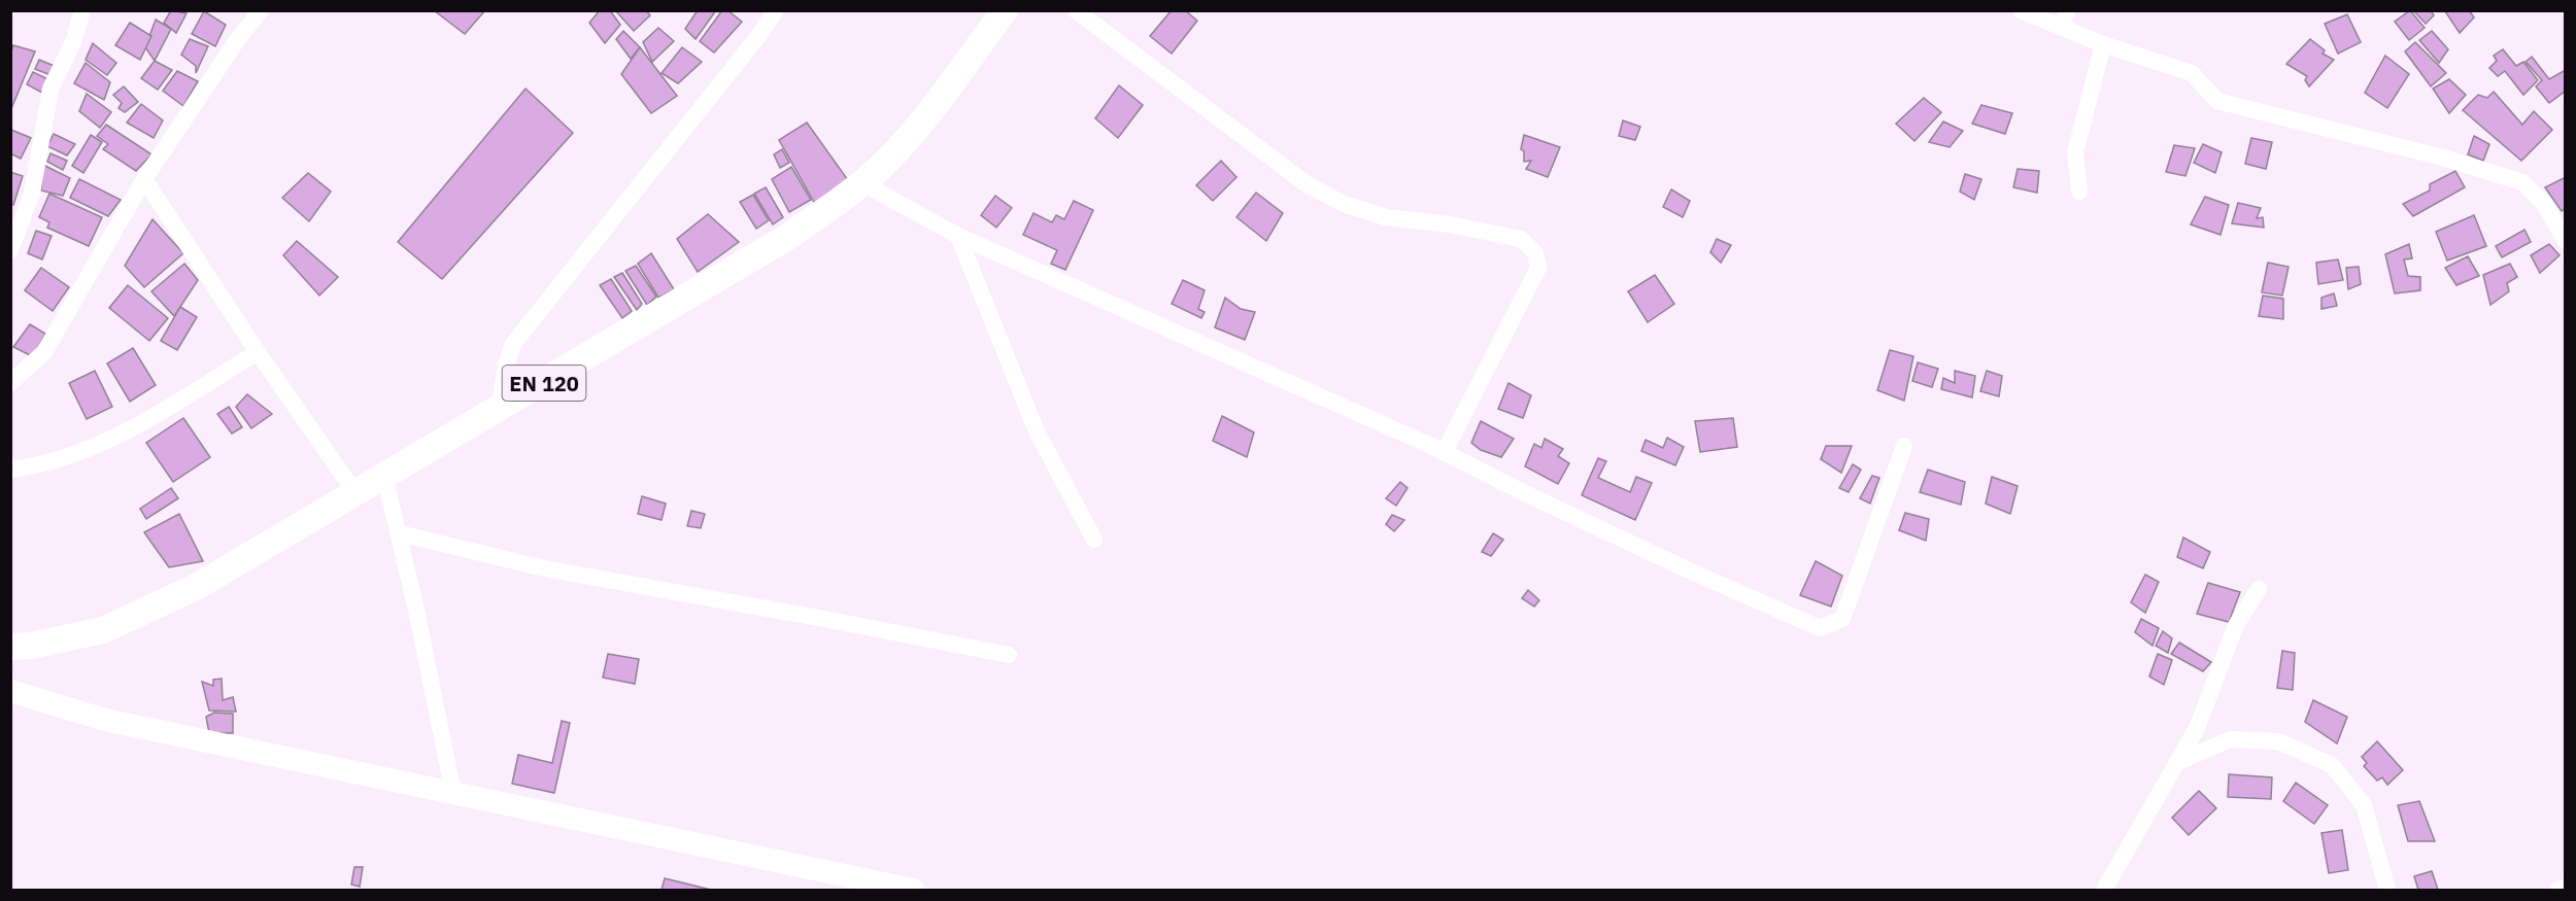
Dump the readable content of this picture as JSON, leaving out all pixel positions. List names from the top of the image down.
{
  "streets": {
    "main road": ["EN 120"]
  }
}
